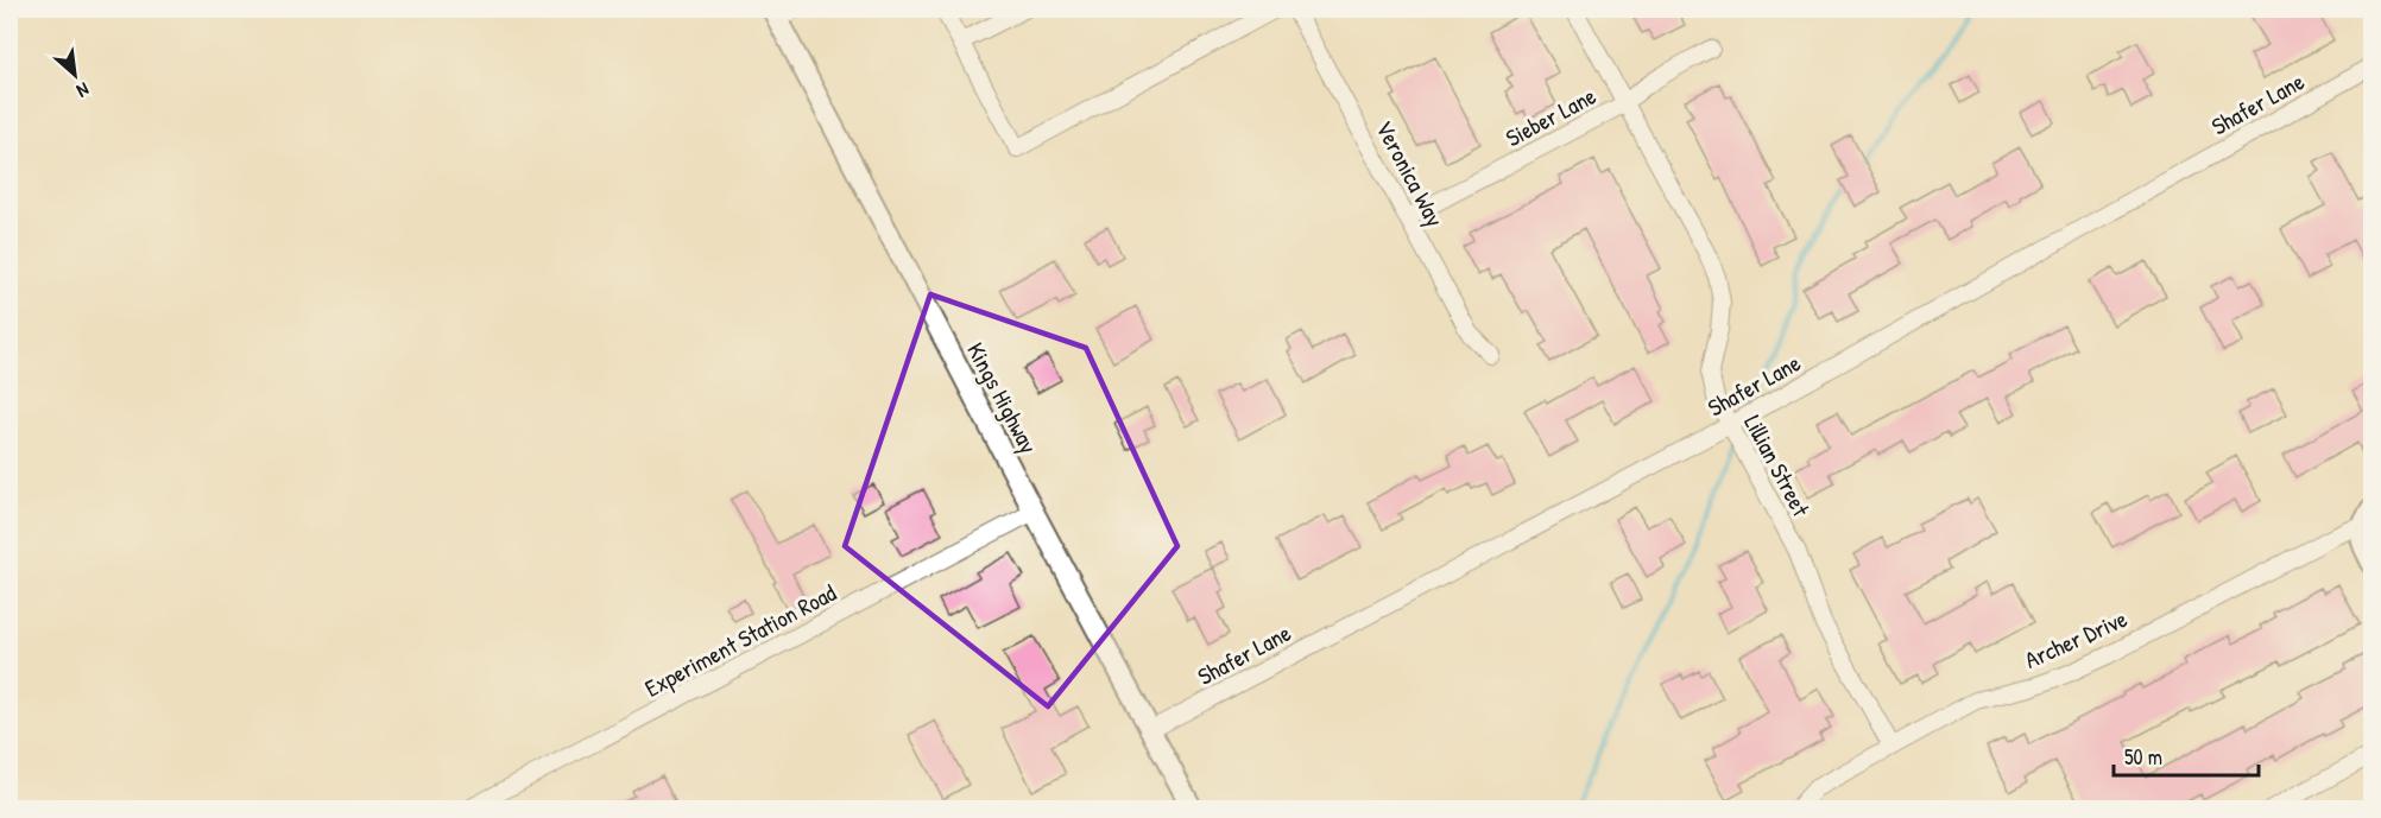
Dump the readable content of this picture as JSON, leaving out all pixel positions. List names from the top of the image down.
{
  "streets": {
    "street": [
      "Shafer Lane",
      "Sieber Lane",
      "Veronica Way",
      "Kings Highway",
      "Lillian Street",
      "Archer Drive",
      "Experiment Station Road"
    ]
  },
  "crossings": [
    ["Shafer Lane", "Kings Highway"],
    ["Shafer Lane", "Lillian Street"],
    ["Sieber Lane", "Veronica Way"],
    ["Sieber Lane", "Lillian Street"],
    ["Kings Highway", "Experiment Station Road"],
    ["Lillian Street", "Archer Drive"]
  ],
  "scale_bar": "50 m",
  "north": "bottom right"
}
